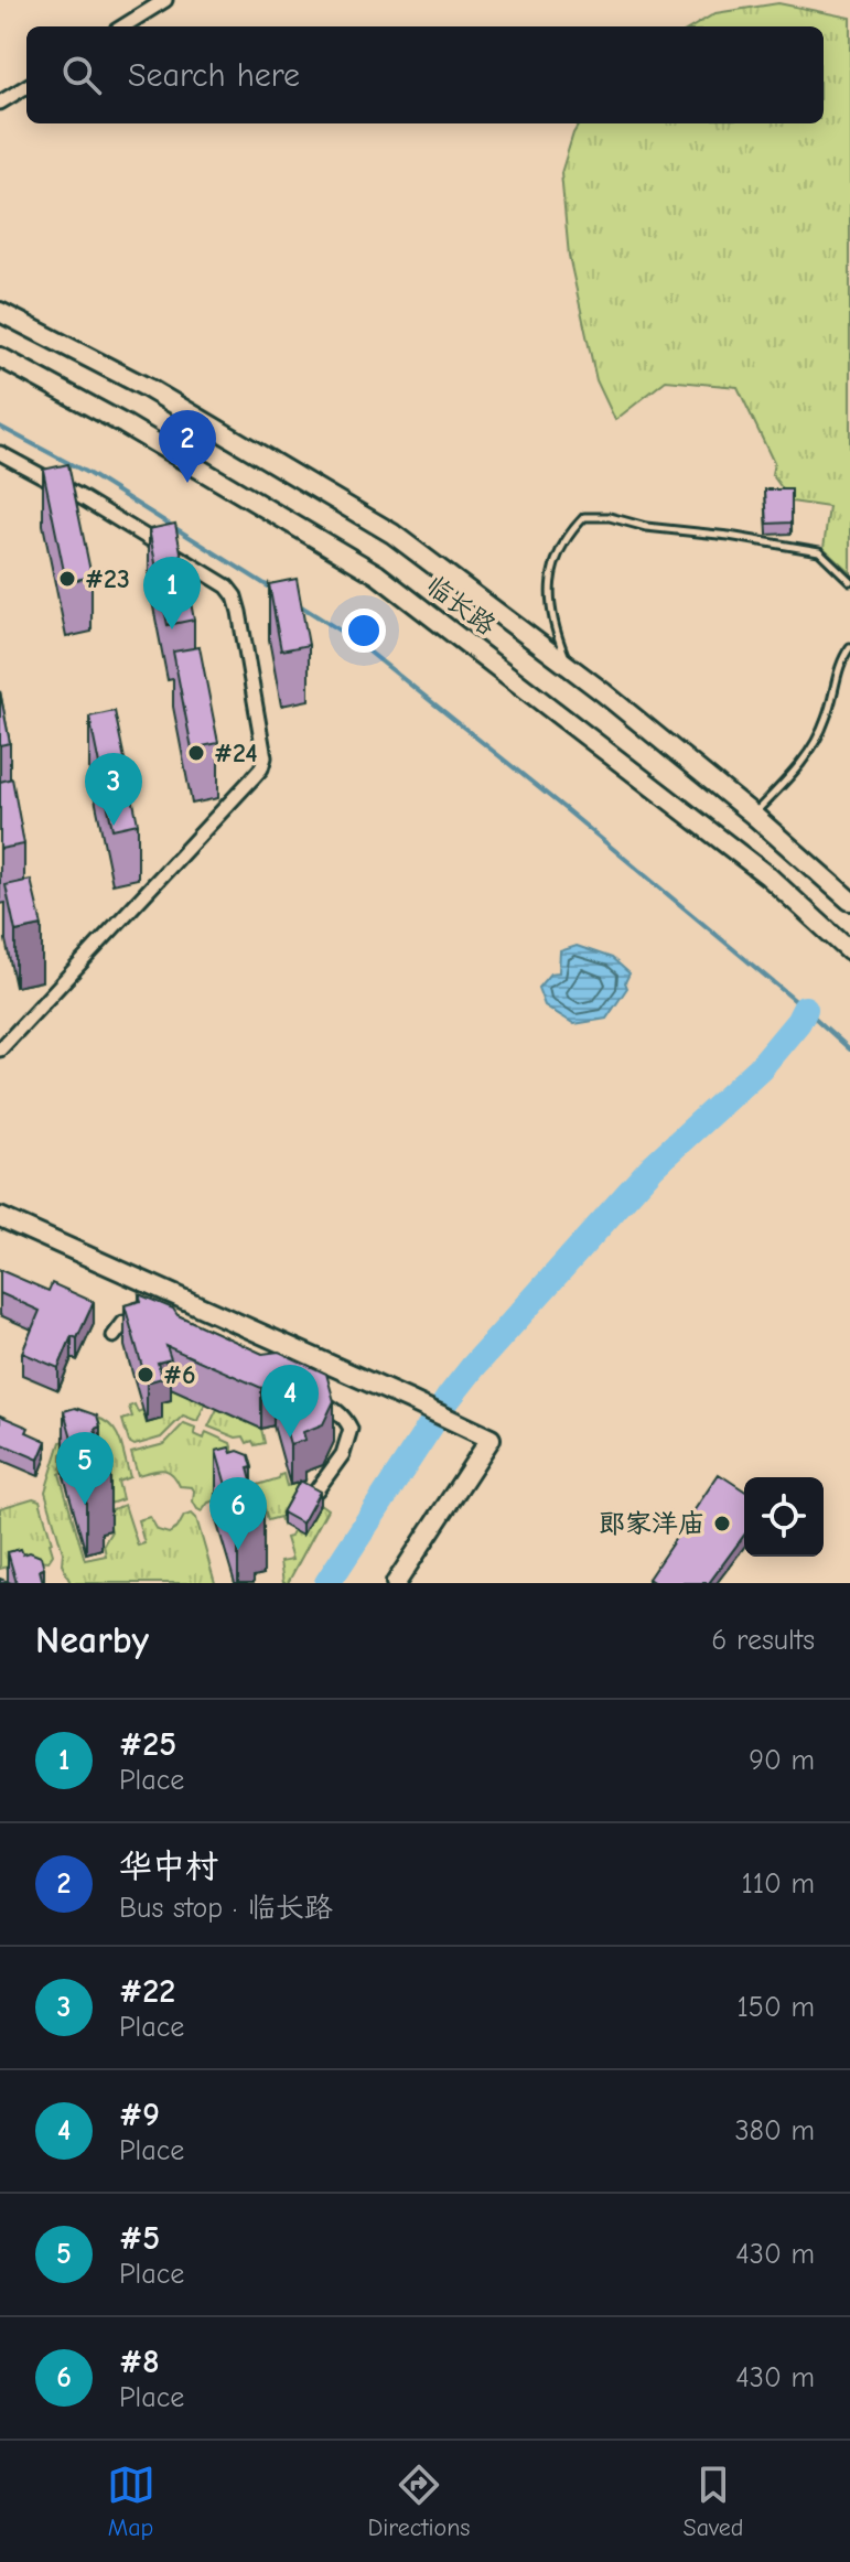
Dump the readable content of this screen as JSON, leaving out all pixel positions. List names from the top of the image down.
{
  "streets": {
    "main road": ["临长路"]
  },
  "places": [
    "#23",
    "#24",
    "#6",
    "郎家洋庙"
  ],
  "page": {
    "search": "Search here",
    "pins": [
      "2",
      "1",
      "3",
      "4",
      "5",
      "6"
    ],
    "heading": ["Nearby", "6 results"],
    "list": [
      {
        "mark": "1",
        "name": "#25",
        "note": "Place",
        "value": "90 m"
      },
      {
        "mark": "2",
        "name": "华中村",
        "note": "Bus stop · 临长路",
        "value": "110 m"
      },
      {
        "mark": "3",
        "name": "#22",
        "note": "Place",
        "value": "150 m"
      },
      {
        "mark": "4",
        "name": "#9",
        "note": "Place",
        "value": "380 m"
      },
      {
        "mark": "5",
        "name": "#5",
        "note": "Place",
        "value": "430 m"
      },
      {
        "mark": "6",
        "name": "#8",
        "note": "Place",
        "value": "430 m"
      }
    ],
    "nav": ["Map", "Directions", "Saved"]
  }
}
